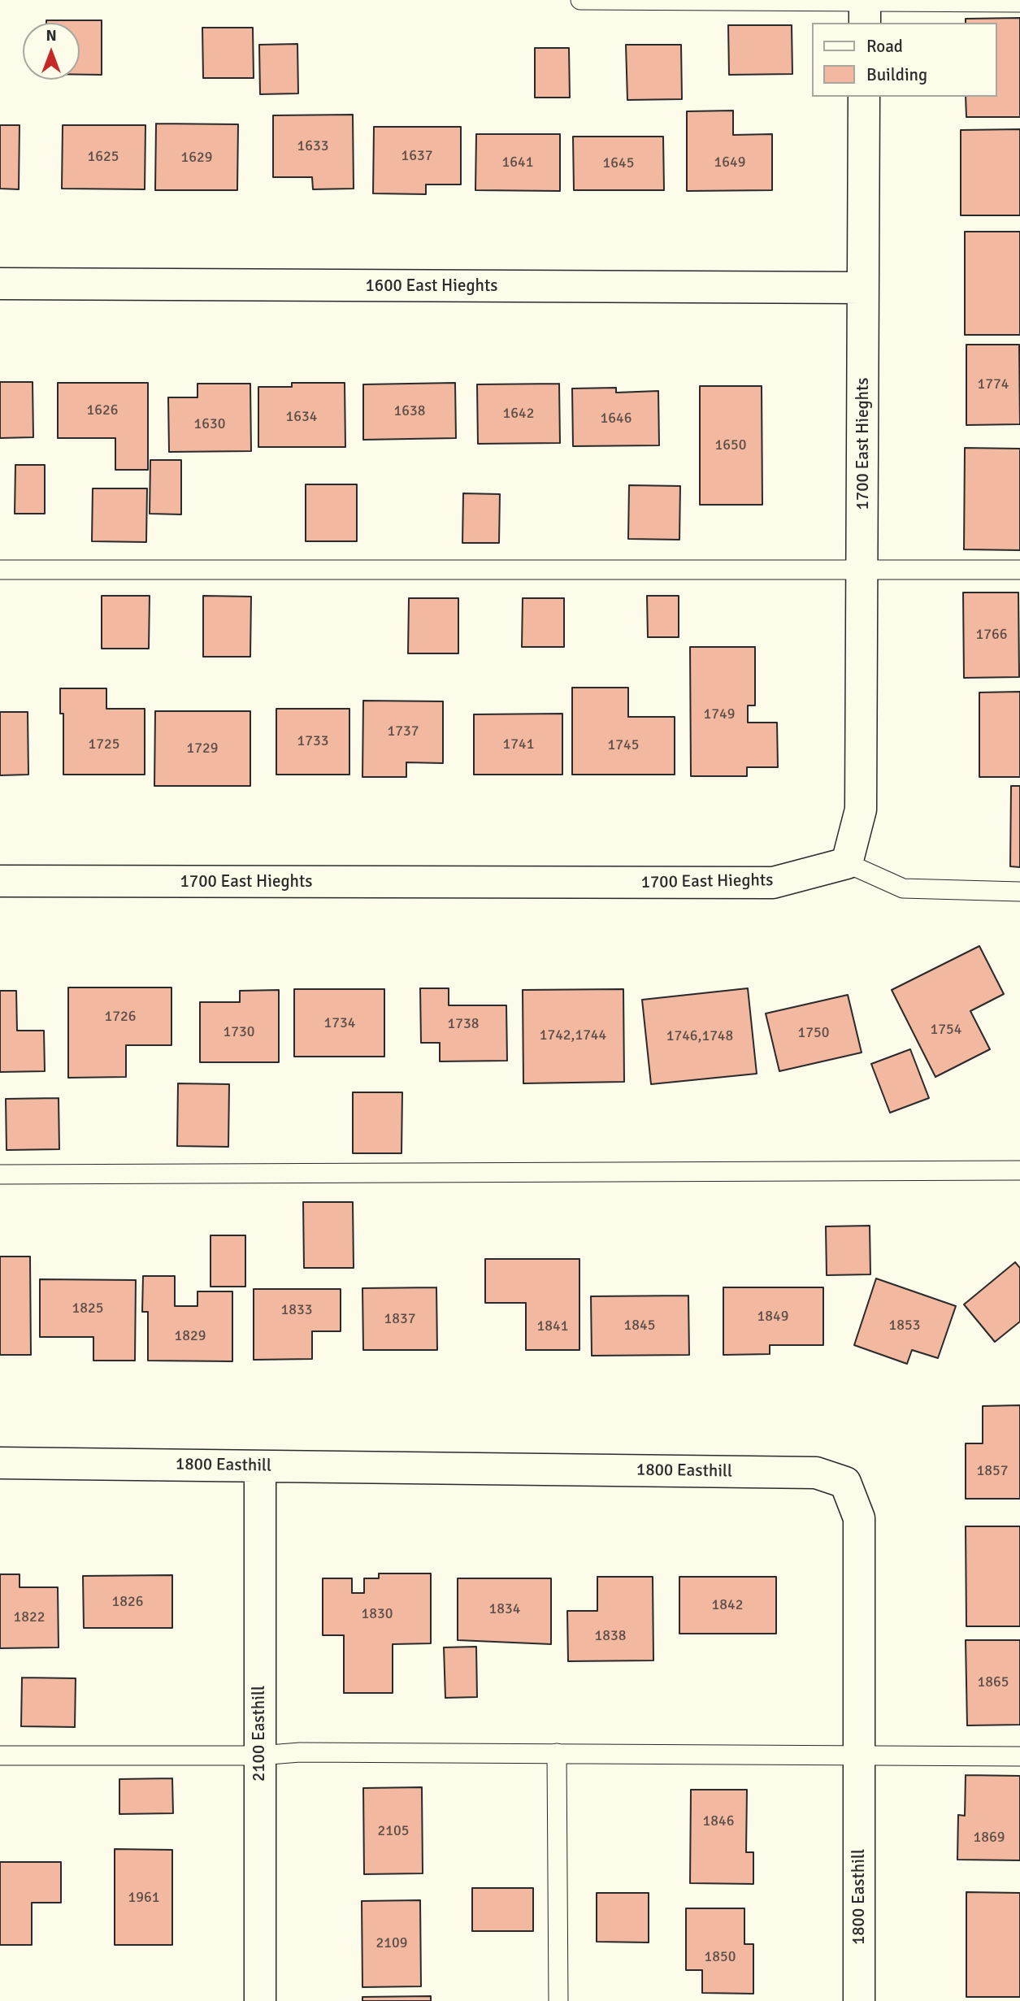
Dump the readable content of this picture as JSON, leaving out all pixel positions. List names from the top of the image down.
{
  "streets": {
    "street": [
      "1600 East Hieghts",
      "1700 East Hieghts",
      "1800 Easthill",
      "2100 Easthill"
    ]
  },
  "crossings": [
    ["1600 East Hieghts", "1700 East Hieghts"],
    ["1800 Easthill", "2100 Easthill"]
  ],
  "house_numbers": [
    "1633",
    "1637",
    "1625",
    "1629",
    "1641",
    "1649",
    "1645",
    "1774",
    "1626",
    "1638",
    "1642",
    "1634",
    "1646",
    "1630",
    "1650",
    "1766",
    "1749",
    "1737",
    "1733",
    "1725",
    "1741",
    "1745",
    "1729",
    "1726",
    "1734",
    "1738",
    "1754",
    "1730",
    "1750",
    "1742,1744",
    "1746,1748",
    "1825",
    "1833",
    "1849",
    "1837",
    "1845",
    "1853",
    "1841",
    "1829",
    "1857",
    "1826",
    "1842",
    "1834",
    "1830",
    "1822",
    "1838",
    "1865",
    "1846",
    "2105",
    "1869",
    "1961",
    "2109",
    "1850"
  ],
  "legend": ["Road", "Building"],
  "north": "top"
}
